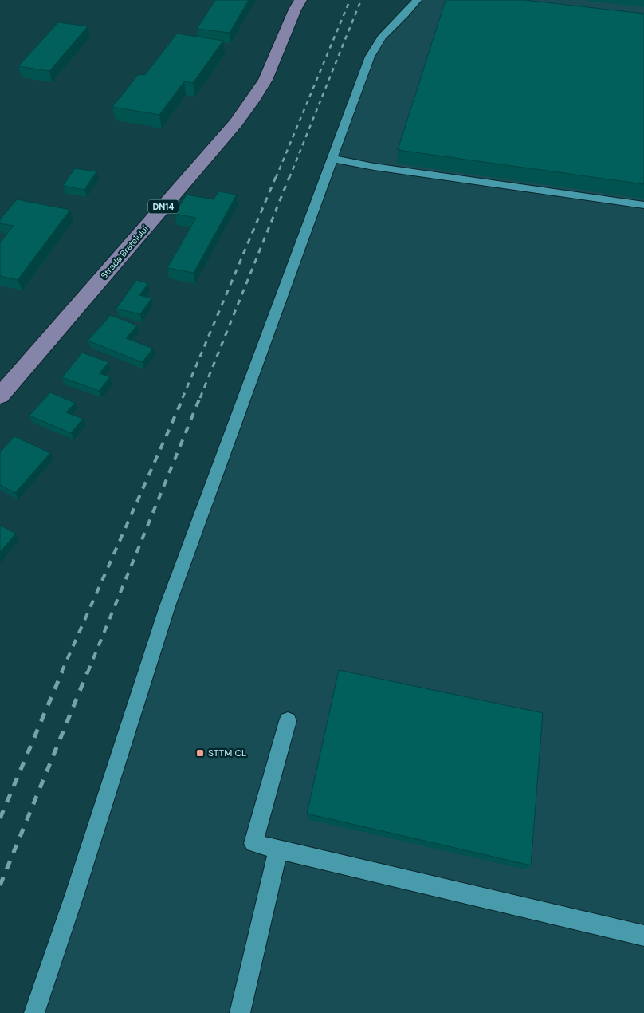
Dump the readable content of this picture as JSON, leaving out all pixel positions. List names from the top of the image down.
{
  "streets": {
    "main road": ["DN14", "Strada Brateiului"]
  },
  "places": {
    "transit": ["STTM CL"]
  }
}
